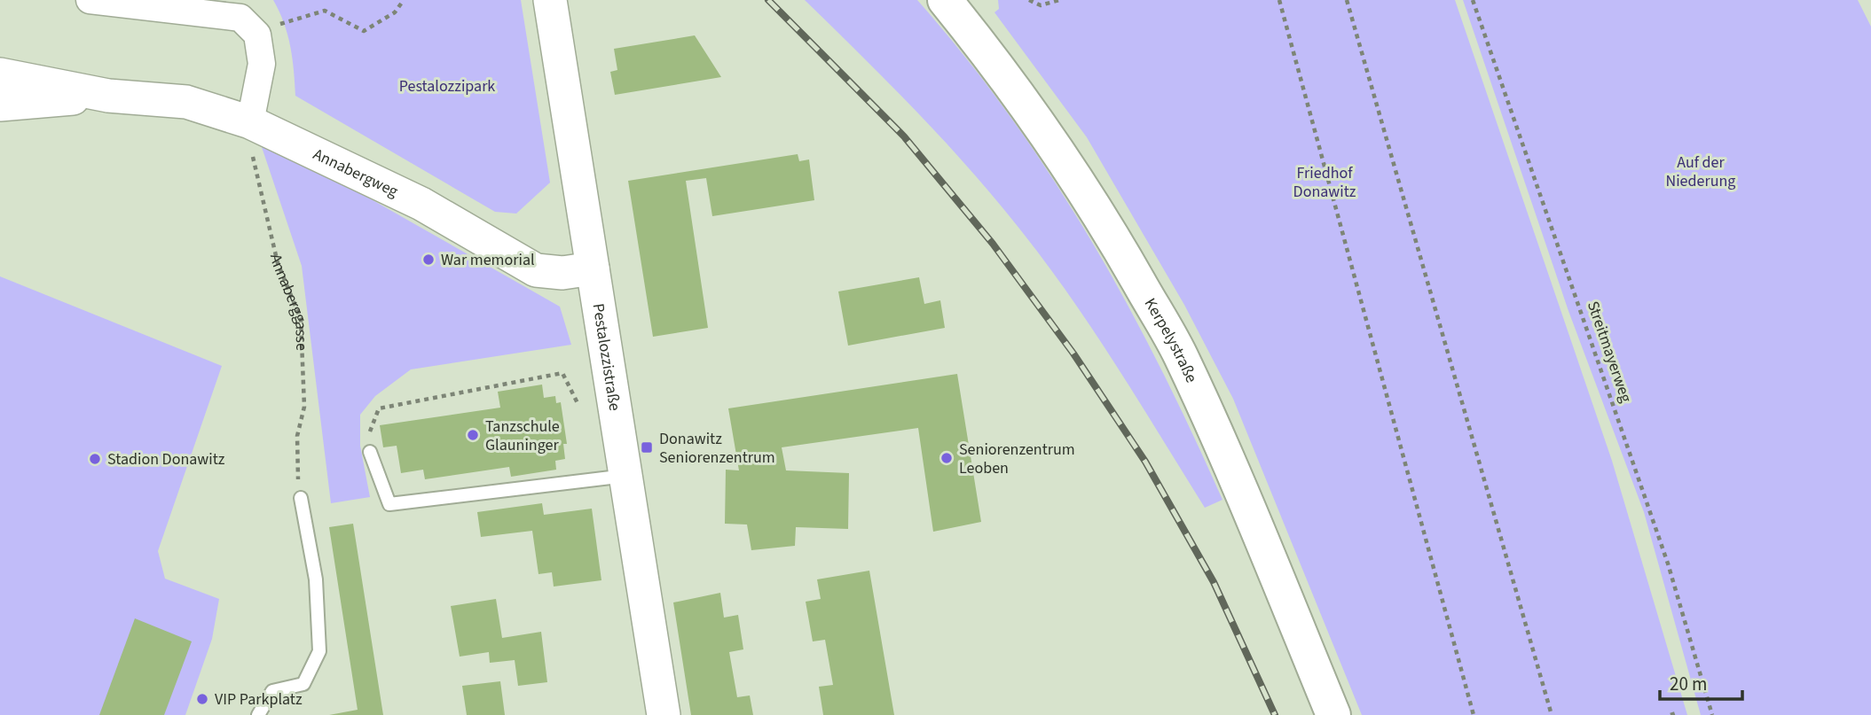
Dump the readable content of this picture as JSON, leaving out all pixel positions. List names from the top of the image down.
{
  "streets": {
    "main road": ["Kerpelystraße"],
    "street": ["Annabergweg", "Pestalozzistraße"],
    "path": ["Annaberggasse", "Streitmayerweg"]
  },
  "crossings": [
    ["Annabergweg", "Annaberggasse"],
    ["Annabergweg", "Pestalozzistraße"]
  ],
  "parks": ["Pestalozzipark", "Auf der Niederung", "Friedhof Donawitz"],
  "places": {
    "other": [
      "War memorial",
      "Tanzschule Glauninger",
      "Seniorenzentrum Leoben",
      "Stadion Donawitz",
      "VIP Parkplatz"
    ],
    "transit": ["Donawitz Seniorenzentrum"]
  },
  "scale_bar": "20 m"
}
